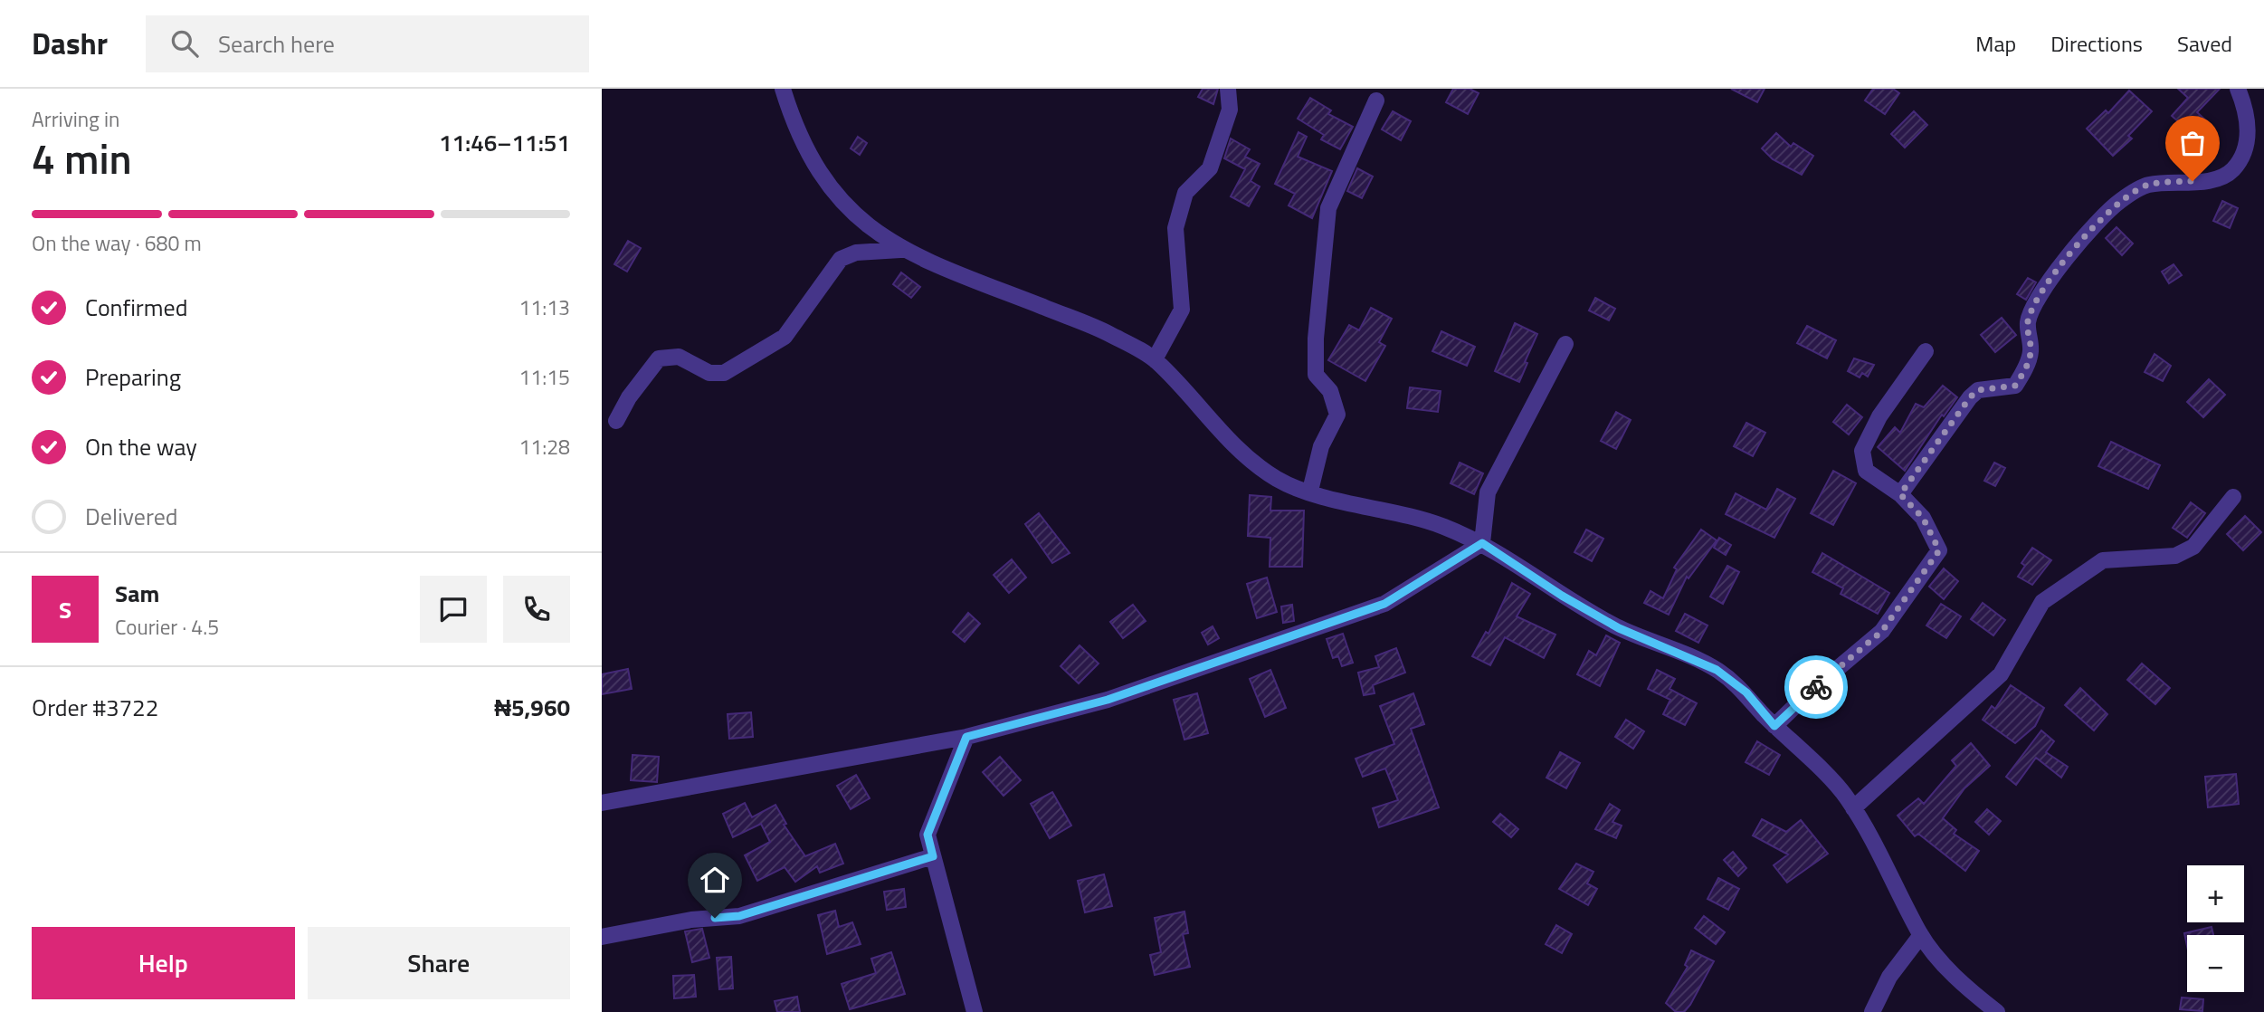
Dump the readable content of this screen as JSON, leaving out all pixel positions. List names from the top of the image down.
{
  "page": {
    "header": "Dashr",
    "search": "Search here",
    "nav": ["Map", "Directions", "Saved"],
    "heading": ["4 min", "Arriving in", "11:46–11:51"],
    "panel": [
      "Sam",
      "Courier · 4.5",
      "Order #3722",
      "₦5,960"
    ],
    "bar": "On the way · 680 m",
    "list": [
      ["Confirmed", "11:13"],
      ["Preparing", "11:15"],
      ["On the way", "11:28"],
      "Delivered"
    ],
    "round": "S",
    "map_buttons": ["+", "−"],
    "buttons": ["Help", "Share"]
  }
}
